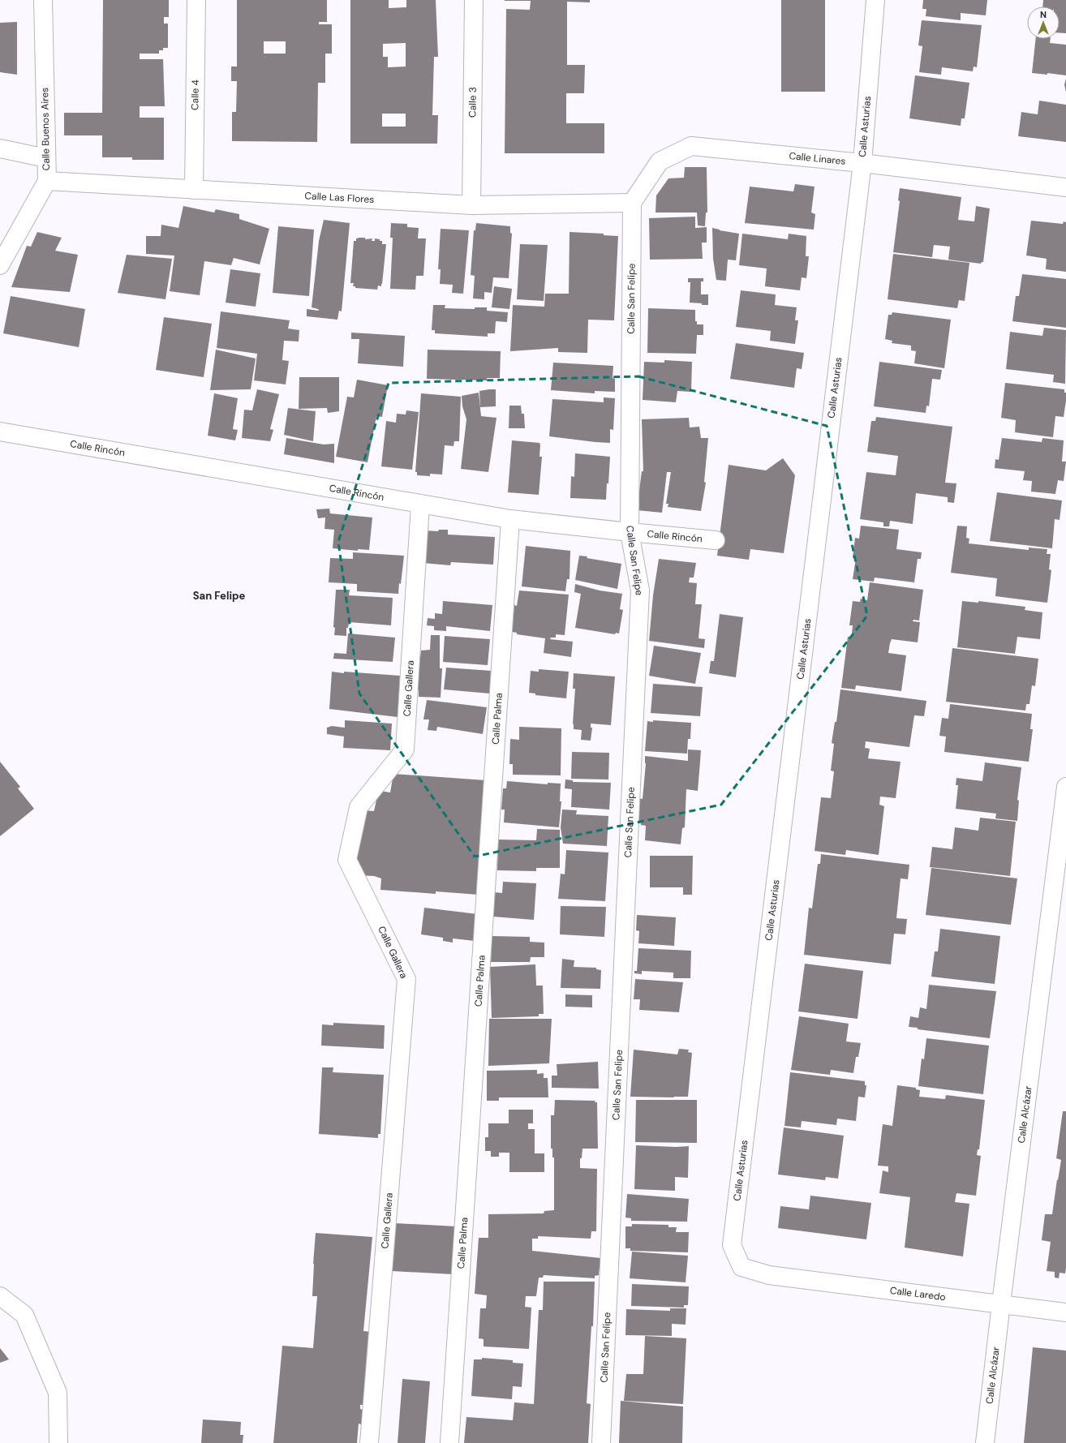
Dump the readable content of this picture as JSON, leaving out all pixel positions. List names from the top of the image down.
{
  "streets": {
    "street": [
      "Calle 4",
      "Calle 3",
      "Calle Asturias",
      "Calle Buenos Aires",
      "Calle Linares",
      "Calle Las Flores",
      "Calle San Felipe",
      "Calle Rincón",
      "Calle Gallera",
      "Calle Palma",
      "Calle Alcázar",
      "Calle Laredo"
    ]
  },
  "crossings": [
    ["Calle 4", "Calle Las Flores"],
    ["Calle 3", "Calle Las Flores"],
    ["Calle Asturias", "Calle Linares"],
    ["Calle Asturias", "Calle Laredo"],
    ["Calle Buenos Aires", "Calle Las Flores"],
    ["Calle Linares", "Calle Las Flores"],
    ["Calle Linares", "Calle San Felipe"],
    ["Calle Las Flores", "Calle San Felipe"],
    ["Calle San Felipe", "Calle Rincón"],
    ["Calle Rincón", "Calle Gallera"],
    ["Calle Rincón", "Calle Palma"],
    ["Calle Alcázar", "Calle Laredo"]
  ],
  "districts": ["San Felipe"],
  "north": "top"
}
